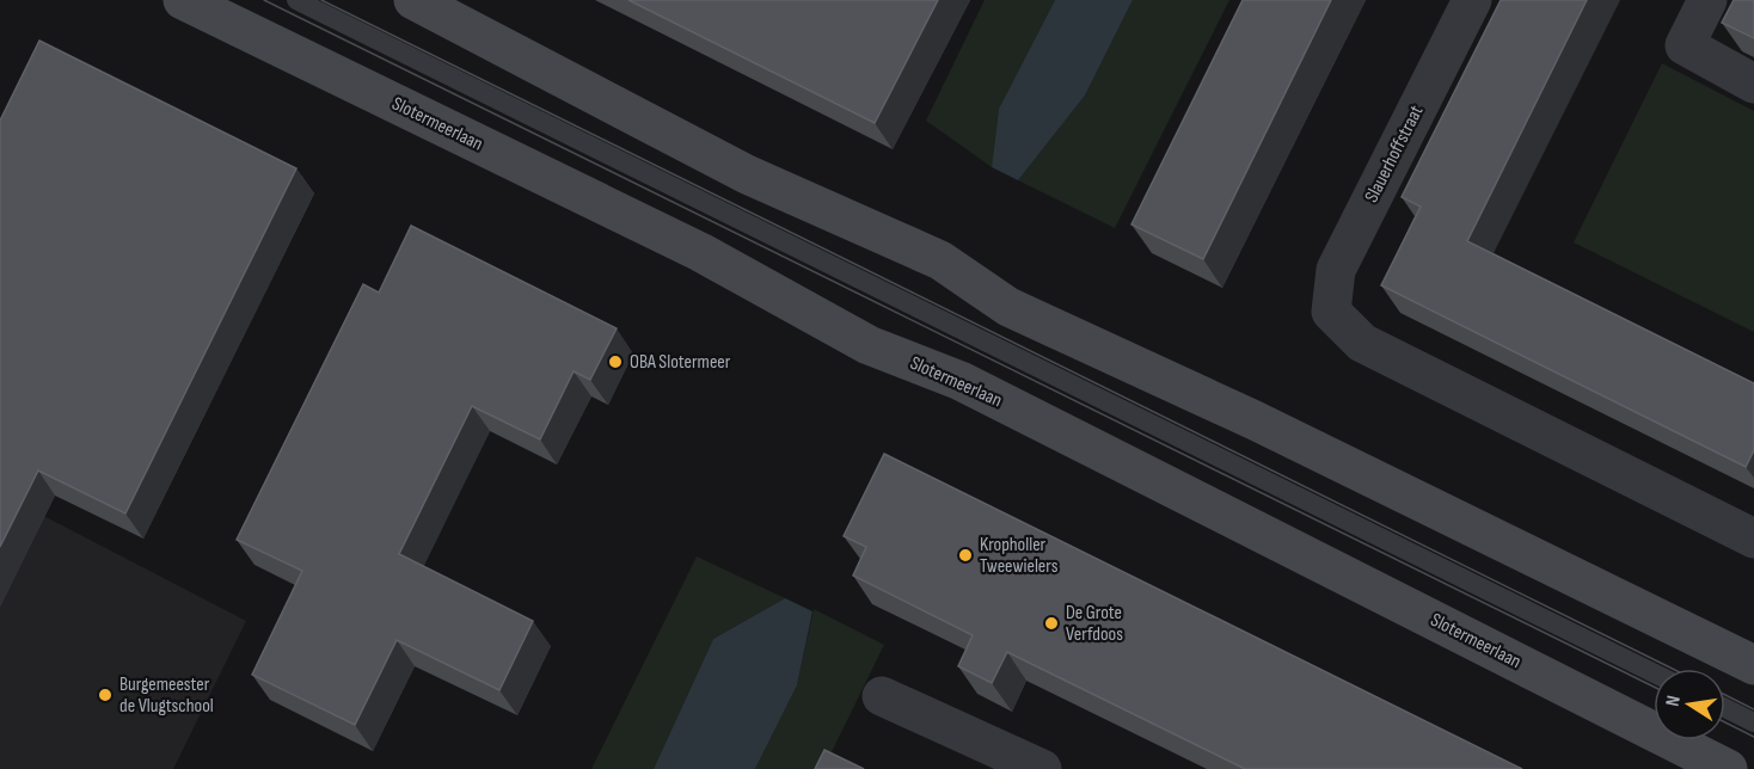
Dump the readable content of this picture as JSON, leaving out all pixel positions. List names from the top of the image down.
{
  "streets": {
    "main road": ["Slotermeerlaan"],
    "street": ["Slauerhoffstraat"]
  },
  "places": [
    "OBA Slotermeer",
    "Kropholler Tweewielers",
    "De Grote Verfdoos",
    "Burgemeester de Vlugtschool"
  ],
  "north": "left"
}
